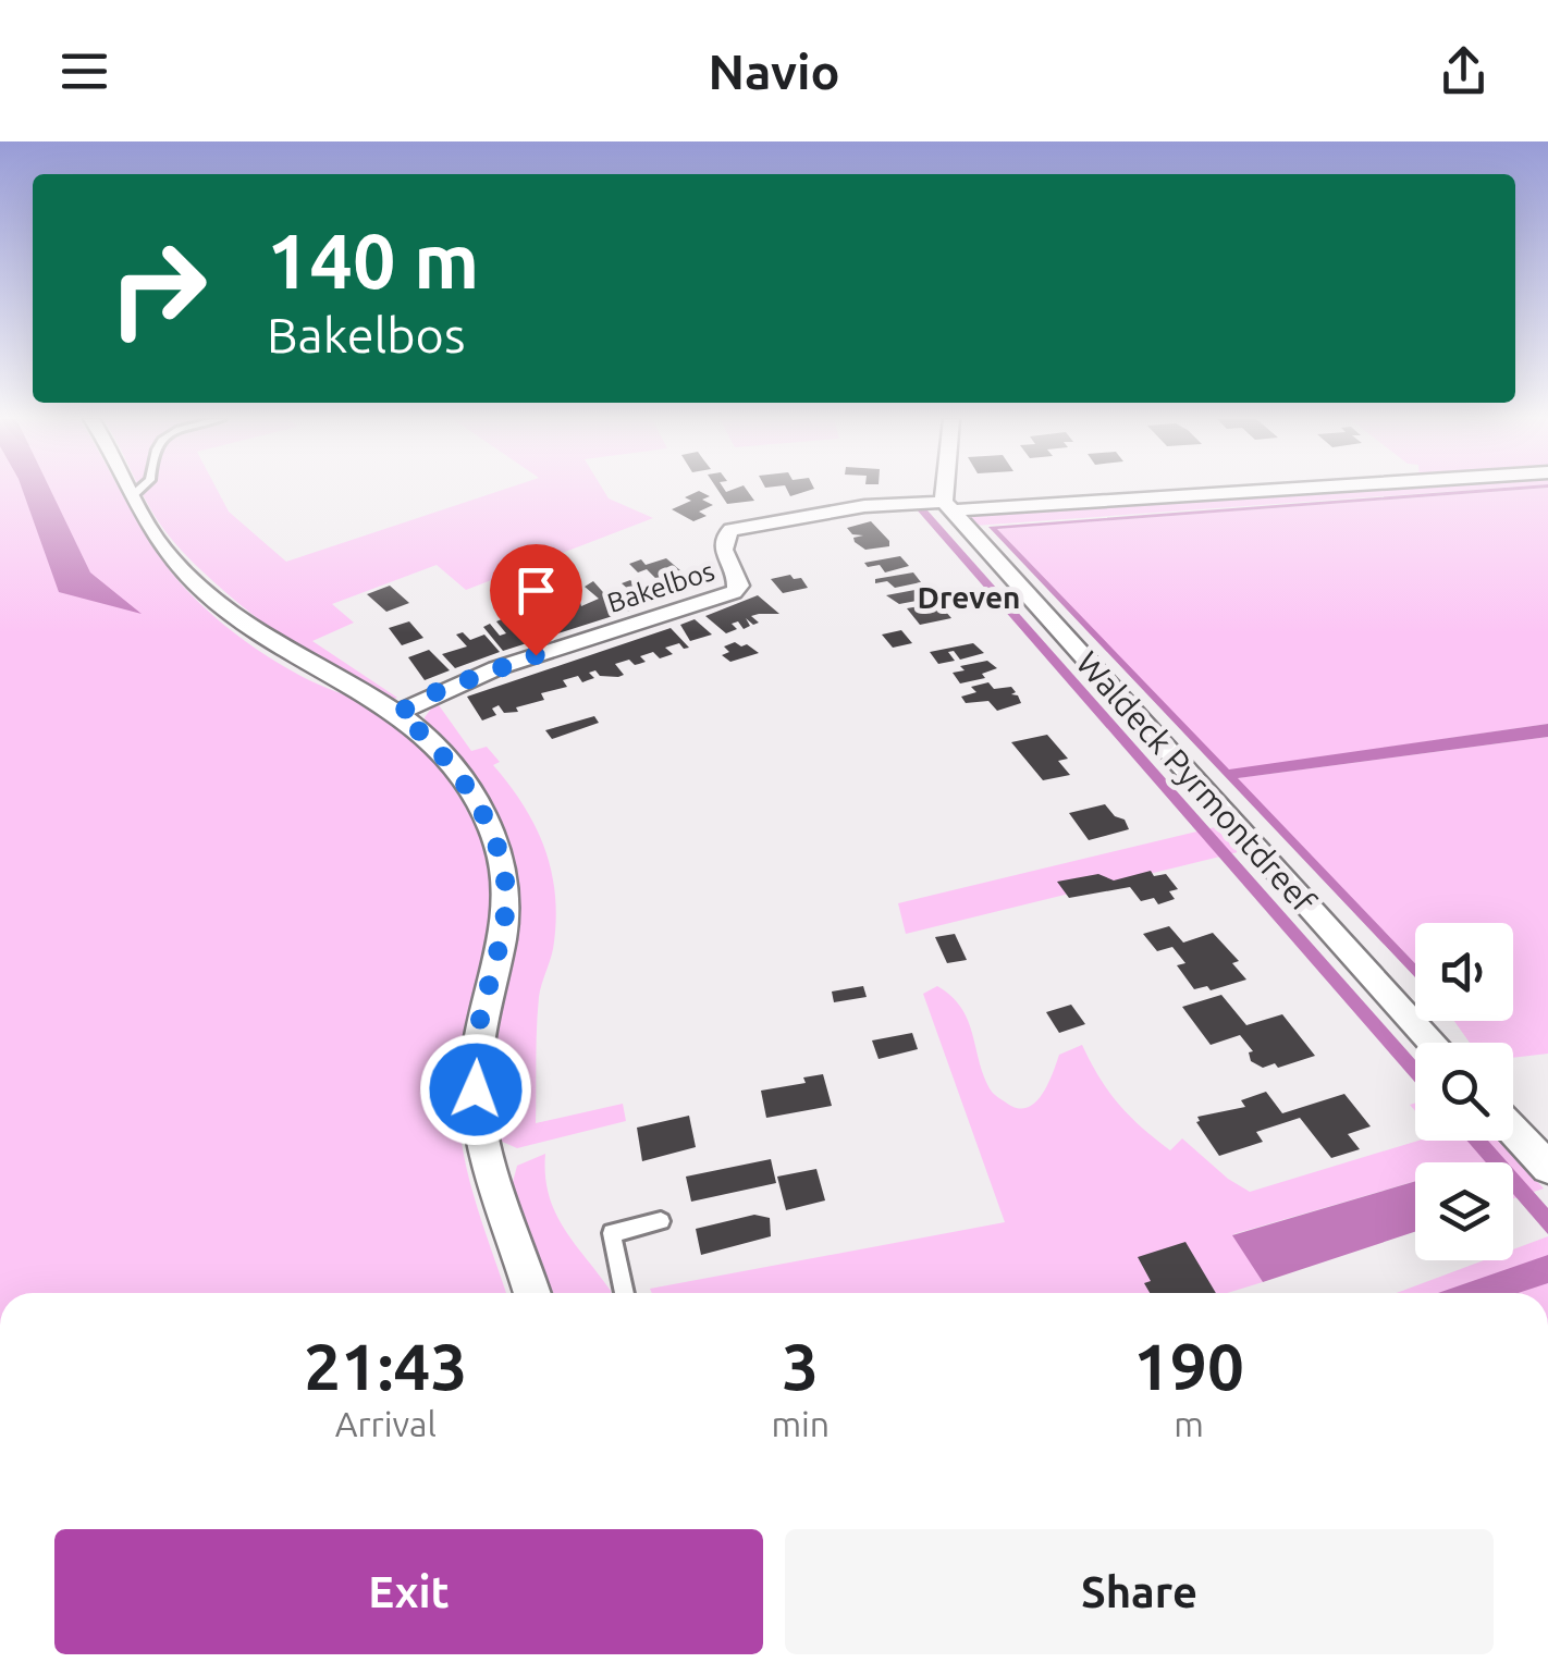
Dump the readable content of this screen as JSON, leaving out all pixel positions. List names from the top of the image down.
{
  "streets": {
    "street": ["Bakelbos", "Waldeck Pyrmontdreef"]
  },
  "crossings": [
    ["Bakelbos", "Waldeck Pyrmontdreef"]
  ],
  "districts": ["Dreven"],
  "page": {
    "header": "Navio",
    "turn": ["140 m", "Bakelbos"],
    "eta": [
      "21:43",
      "Arrival",
      "3",
      "min",
      "190",
      "m"
    ],
    "buttons": ["Exit", "Share"]
  }
}
